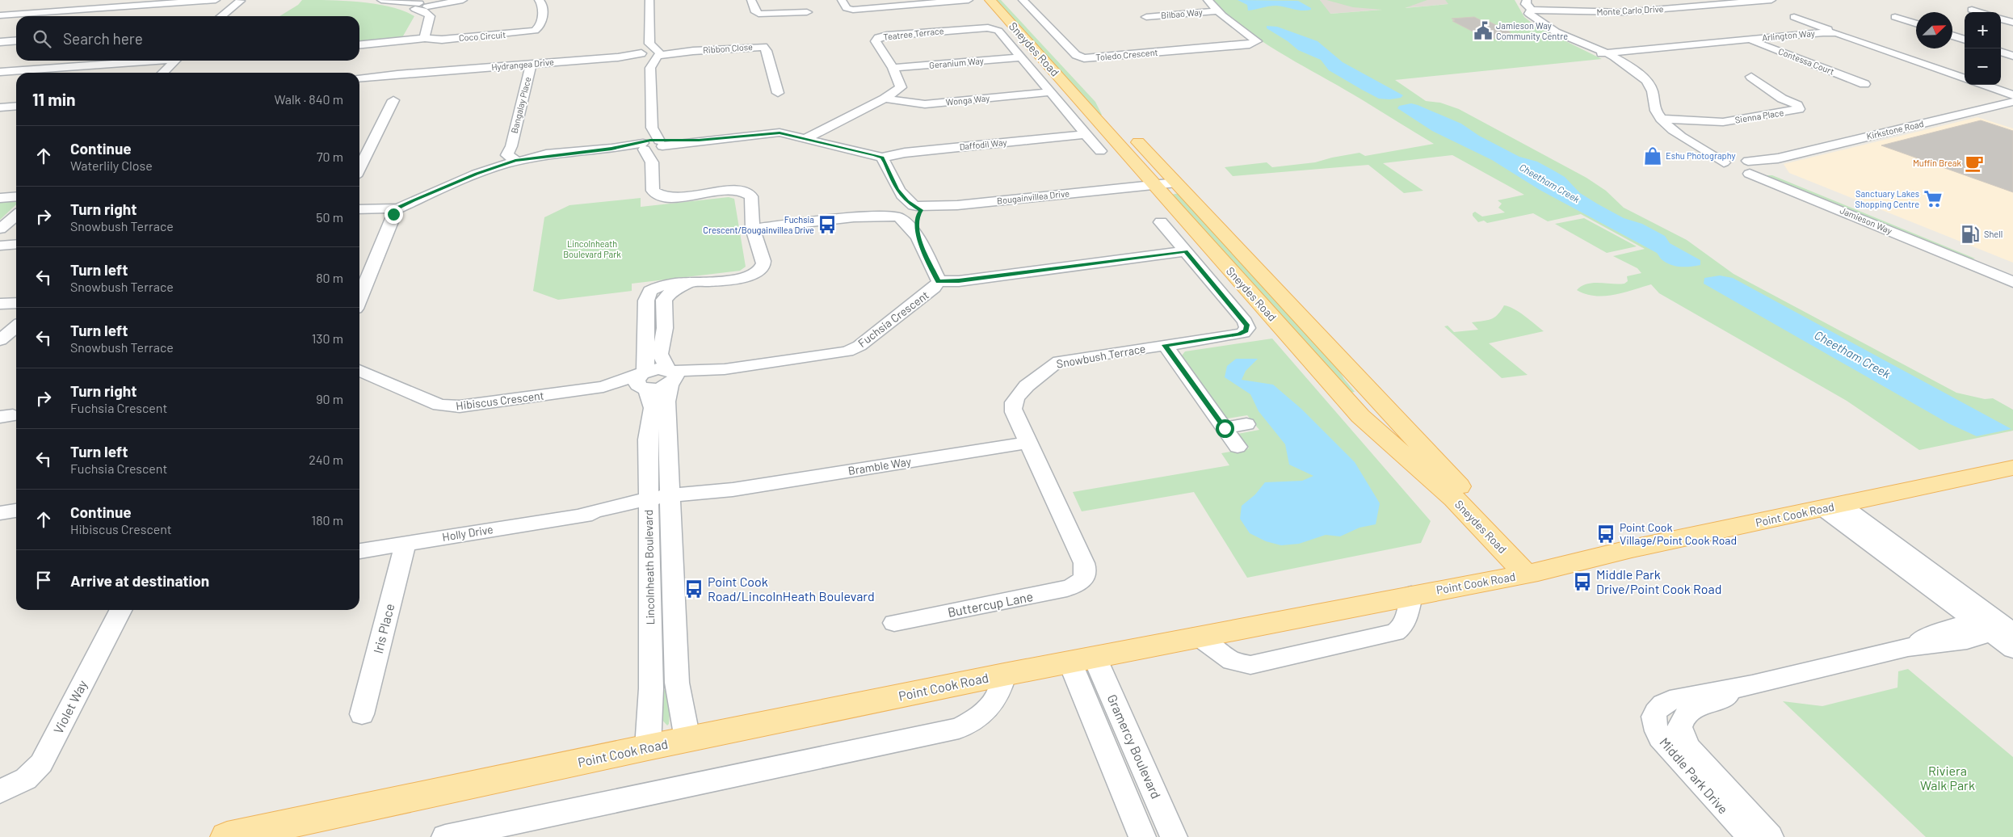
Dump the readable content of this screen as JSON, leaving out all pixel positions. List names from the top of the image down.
{
  "streets": {
    "main road": ["Sneydes Road", "Point Cook Road"],
    "street": [
      "Monte Carlo Drive",
      "Bilbao Way",
      "Teatree Terrace",
      "Arlington Way",
      "Coco Circuit",
      "Ribbon Close",
      "Toledo Crescent",
      "Contessa Court",
      "Geranium Way",
      "Hydrangea Drive",
      "Wonga Way",
      "Bangalay Place",
      "Sienna Place",
      "Kirkstone Road",
      "Daffodil Way",
      "Bougainvillea Drive",
      "Jamieson Way",
      "Fuchsia Crescent",
      "Snowbush Terrace",
      "Hibiscus Crescent",
      "Bramble Way",
      "Holly Drive",
      "Lincolnheath Boulevard",
      "Buttercup Lane",
      "Iris Place",
      "Violet Way",
      "Gramercy Boulevard",
      "Middle Park Drive"
    ]
  },
  "crossings": [
    ["Monte Carlo Drive", "Jamieson Way"],
    ["Bilbao Way", "Toledo Crescent"],
    ["Teatree Terrace", "Geranium Way"],
    ["Teatree Terrace", "Wonga Way"],
    ["Arlington Way", "Contessa Court"],
    ["Arlington Way", "Jamieson Way"],
    ["Ribbon Close", "Hydrangea Drive"],
    ["Sneydes Road", "Bougainvillea Drive"],
    ["Sneydes Road", "Point Cook Road"],
    ["Hydrangea Drive", "Bangalay Place"],
    ["Sienna Place", "Jamieson Way"],
    ["Kirkstone Road", "Jamieson Way"],
    ["Bougainvillea Drive", "Fuchsia Crescent"],
    ["Fuchsia Crescent", "Hibiscus Crescent"],
    ["Fuchsia Crescent", "Lincolnheath Boulevard"],
    ["Snowbush Terrace", "Bramble Way"],
    ["Snowbush Terrace", "Buttercup Lane"],
    ["Hibiscus Crescent", "Lincolnheath Boulevard"],
    ["Bramble Way", "Holly Drive"],
    ["Bramble Way", "Lincolnheath Boulevard"],
    ["Point Cook Road", "Lincolnheath Boulevard"],
    ["Point Cook Road", "Gramercy Boulevard"],
    ["Holly Drive", "Lincolnheath Boulevard"],
    ["Holly Drive", "Iris Place"]
  ],
  "water": ["Cheetham Creek"],
  "parks": ["Lincolnheath Boulevard Park", "Riviera Walk Park"],
  "places": {
    "public building": ["Jamieson Way Community Centre"],
    "shop": ["Eshu Photography"],
    "cafe": ["Muffin Break"],
    "supermarket": ["Sanctuary Lakes Shopping Centre"],
    "bus stop": [
      "Fuchsia Crescent/Bougainvillea Drive",
      "Point Cook Village/Point Cook Road",
      "Middle Park Drive/Point Cook Road",
      "Point Cook Road/LincolnHeath Boulevard"
    ],
    "fuel station": ["Shell"]
  },
  "north": "top right",
  "page": {
    "map_buttons": ["+", "−"],
    "search": "Search here",
    "heading": ["11 min", "Walk · 840 m"],
    "list": [
      ["Continue", "Waterlily Close", "70 m"],
      ["Turn right", "Snowbush Terrace", "50 m"],
      ["Turn left", "Snowbush Terrace", "80 m"],
      ["Turn left", "Snowbush Terrace", "130 m"],
      ["Turn right", "Fuchsia Crescent", "90 m"],
      ["Turn left", "Fuchsia Crescent", "240 m"],
      ["Continue", "Hibiscus Crescent", "180 m"],
      "Arrive at destination"
    ]
  }
}
